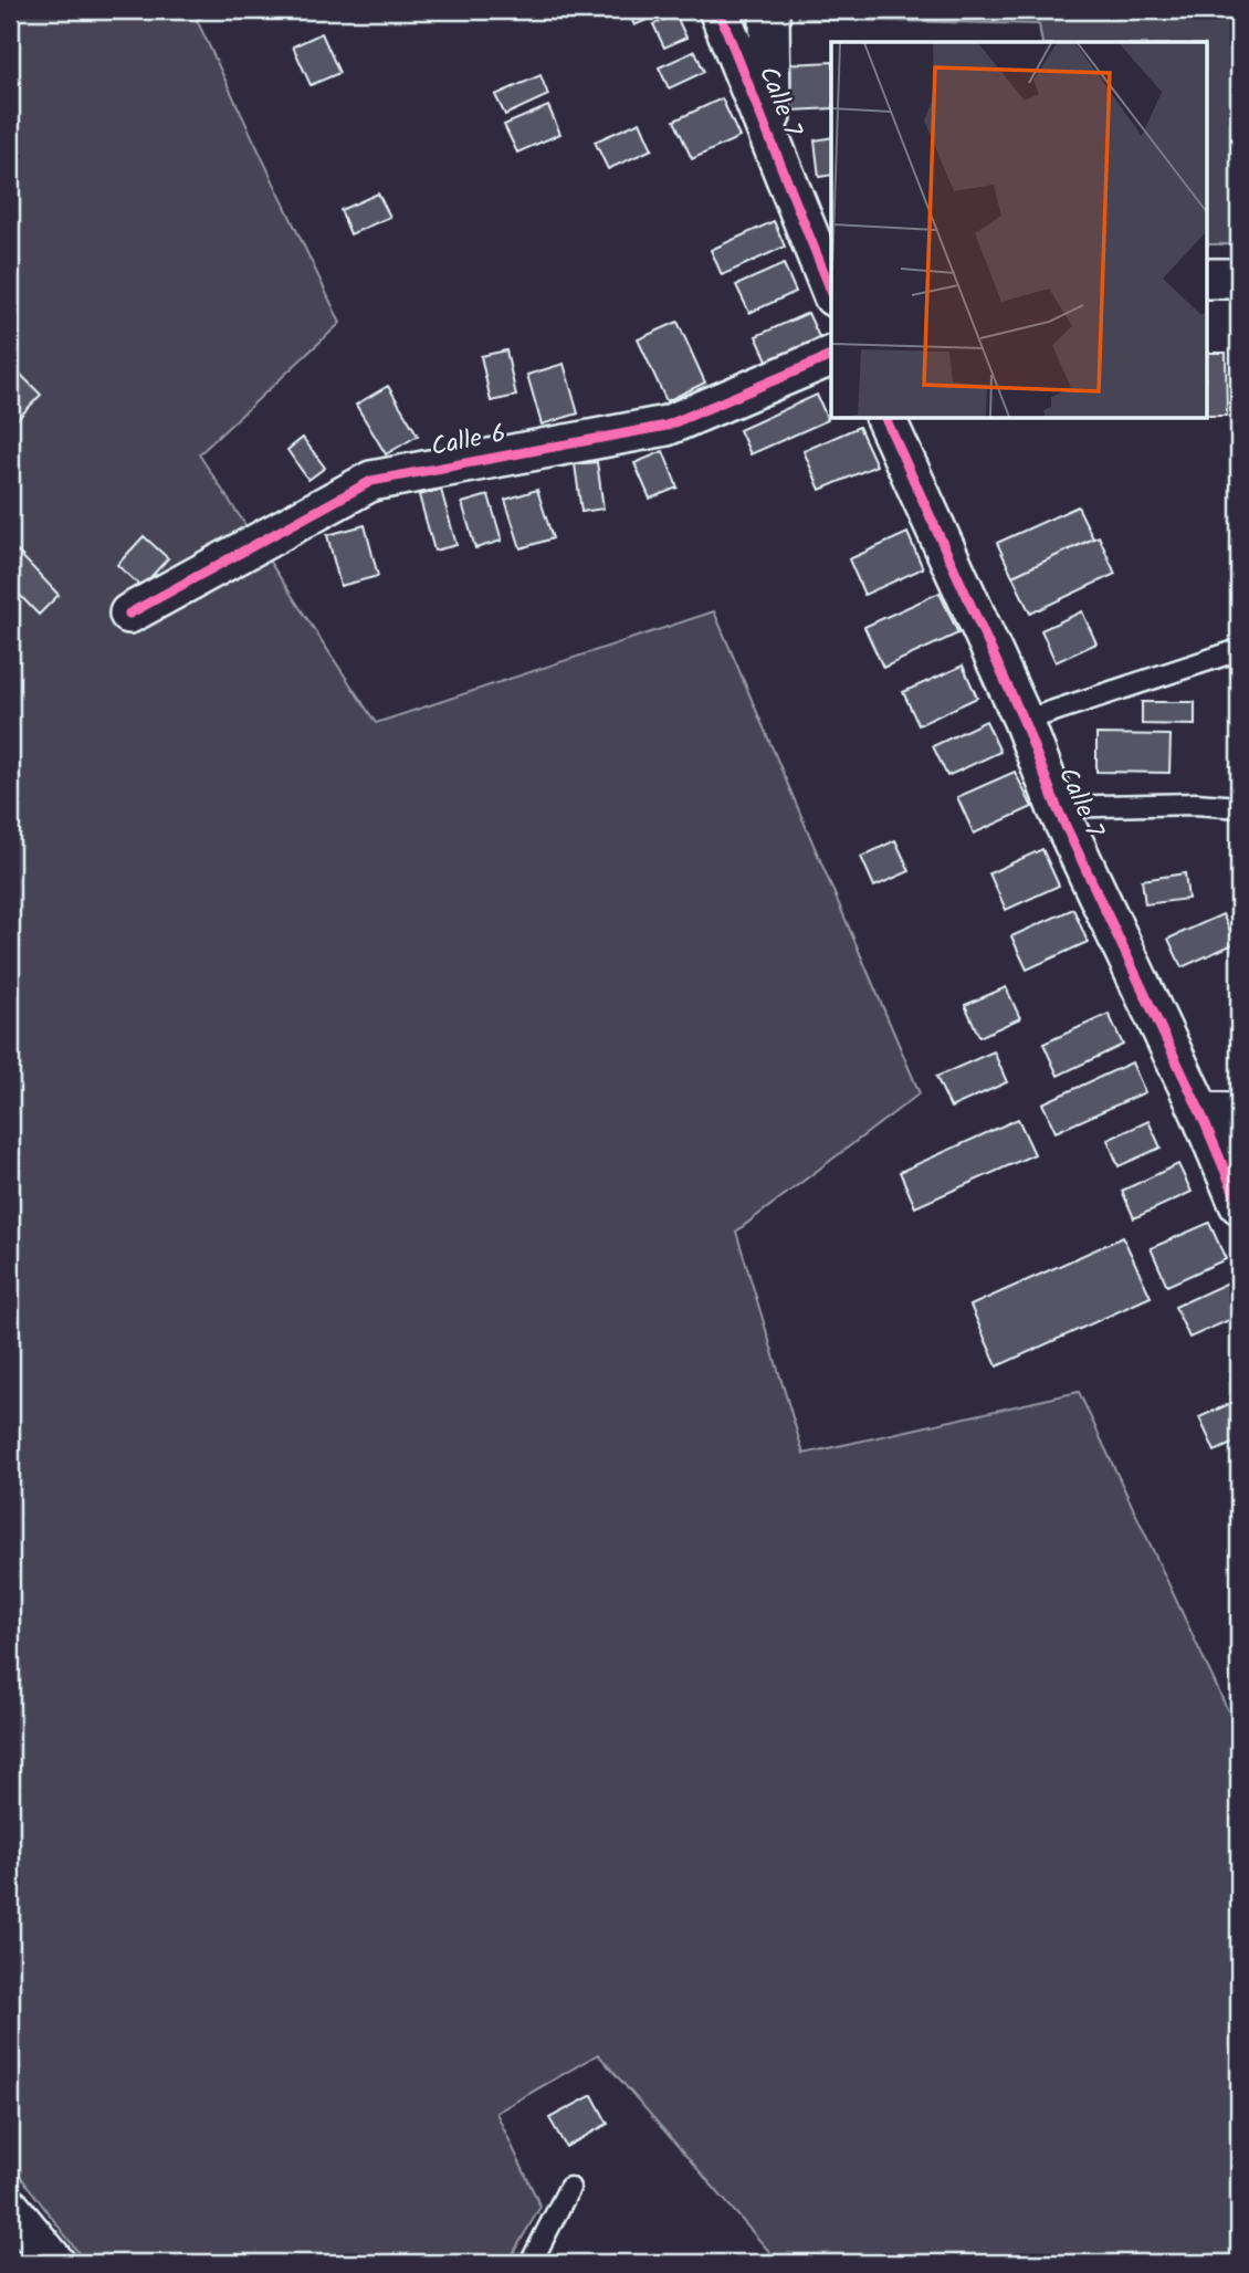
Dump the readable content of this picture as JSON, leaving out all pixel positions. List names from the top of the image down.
{
  "streets": {
    "street": ["Calle 7", "Calle 6"]
  }
}
